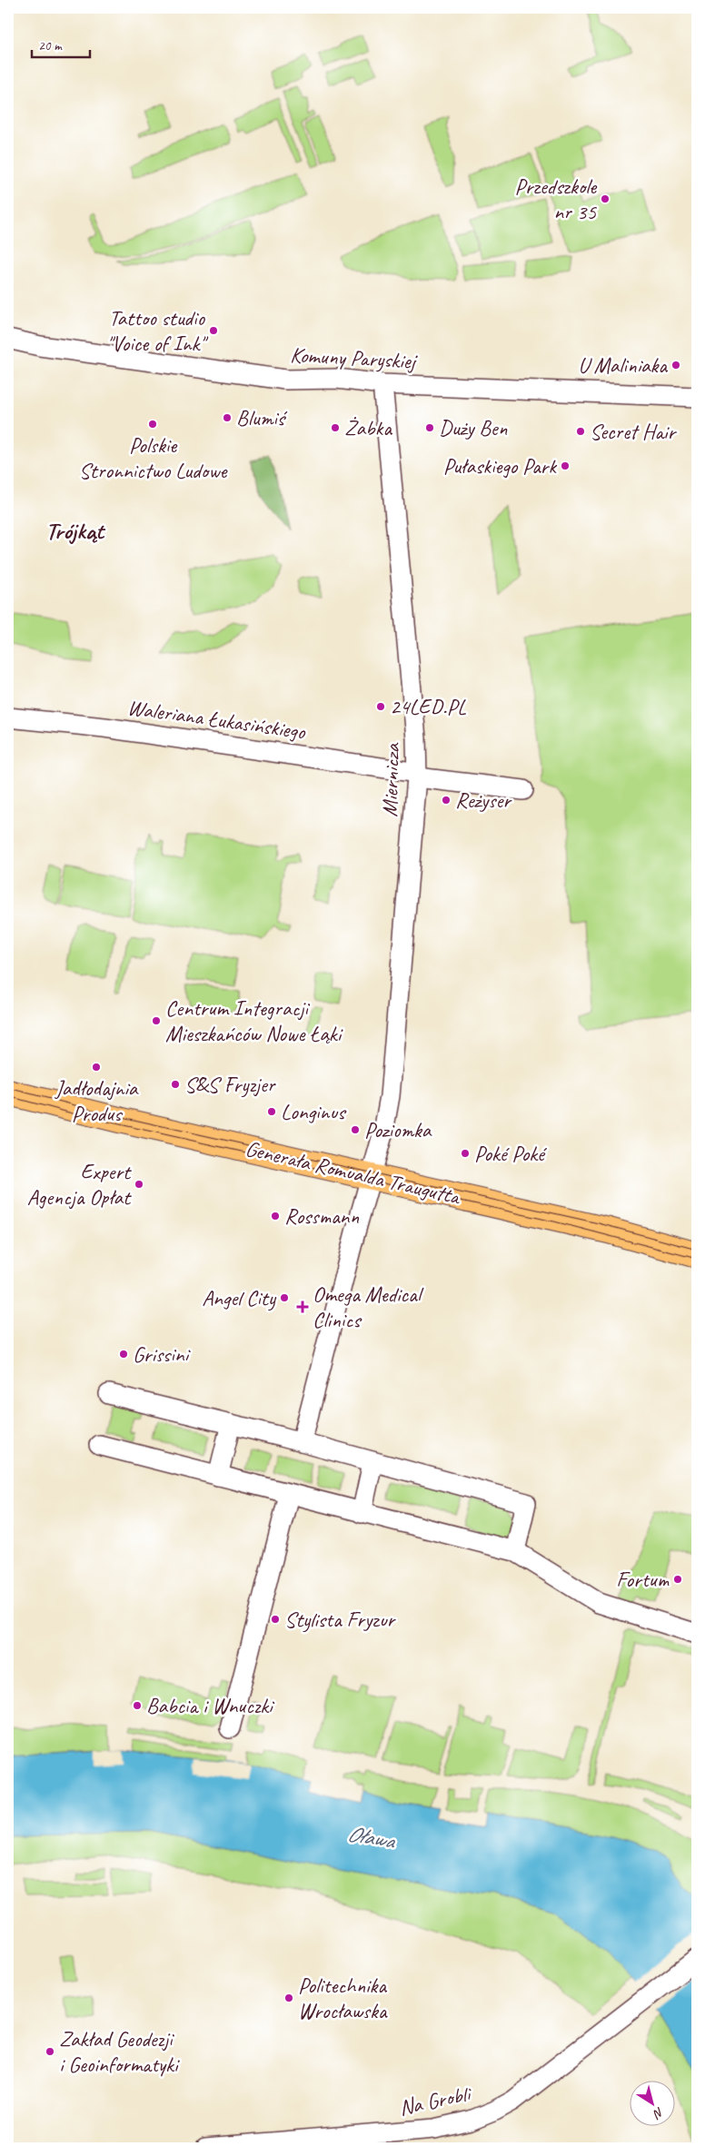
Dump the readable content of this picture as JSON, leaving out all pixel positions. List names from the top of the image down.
{
  "streets": {
    "main road": ["Generała Romualda Traugutta"],
    "street": [
      "Komuny Paryskiej",
      "Waleriana Łukasińskiego",
      "Miernicza",
      "Na Grobli"
    ]
  },
  "crossings": [
    ["Komuny Paryskiej", "Miernicza"],
    ["Waleriana Łukasińskiego", "Miernicza"],
    ["Miernicza", "Generała Romualda Traugutta"]
  ],
  "districts": ["Trójkąt"],
  "water": ["Oława"],
  "places": {
    "other": [
      "Przedszkole nr 35",
      "Tattoo studio \"Voice of Ink\"",
      "U Maliniaka",
      "Blumiś",
      "Polskie Stronnictwo Ludowe",
      "Żabka",
      "Duży Ben",
      "Secret Hair",
      "Pułaskiego Park",
      "24LED.PL",
      "Reżyser",
      "Centrum Integracji Mieszkańców Nowe Łąki",
      "Jadłodajnia Produs",
      "S&S Fryzjer",
      "Longinus",
      "Poziomka",
      "Poké Poké",
      "Expert Agencja Opłat",
      "Rossmann",
      "Angel City",
      "Grissini",
      "Fortum",
      "Stylista Fryzur",
      "Babcia i Wnuczki",
      "Politechnika Wrocławska",
      "Zakład Geodezji i Geoinformatyki"
    ],
    "health": ["Omega Medical Clinics"]
  },
  "scale_bar": "20 m",
  "north": "bottom right"
}
